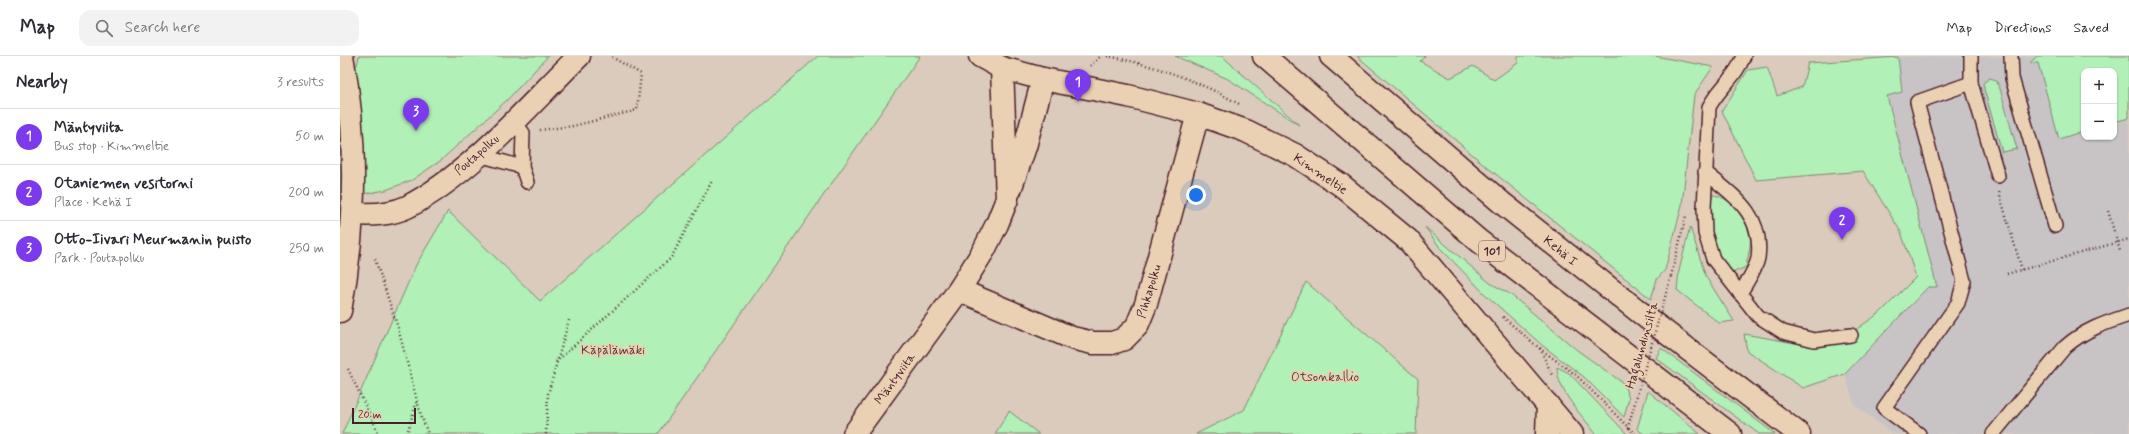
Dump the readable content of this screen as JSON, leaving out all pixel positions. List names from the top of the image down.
{
  "streets": {
    "main road": [
      "Poutapolku",
      "Kimmeltie",
      "Kehä I",
      "101",
      "Pihkapolku",
      "Mäntyviita"
    ],
    "path": ["Hagalundinsilta"]
  },
  "crossings": [
    ["Kimmeltie", "Pihkapolku"],
    ["Kimmeltie", "Mäntyviita"],
    ["Pihkapolku", "Mäntyviita"]
  ],
  "parks": ["Käpälämäki", "Otsonkallio"],
  "scale_bar": "20 m",
  "page": {
    "header": "Map",
    "search": "Search here",
    "nav": ["Map", "Directions", "Saved"],
    "heading": ["Nearby", "3 results"],
    "map_buttons": ["+", "−"],
    "pins": ["1", "3", "2"],
    "list": [
      {
        "mark": "1",
        "name": "Mäntyviita",
        "note": "Bus stop · Kimmeltie",
        "value": "50 m"
      },
      {
        "mark": "2",
        "name": "Otaniemen vesitorni",
        "note": "Place · Kehä I",
        "value": "200 m"
      },
      {
        "mark": "3",
        "name": "Otto-Iivari Meurmanin puisto",
        "note": "Park · Poutapolku",
        "value": "250 m"
      }
    ],
    "scale": "20 m"
  }
}
